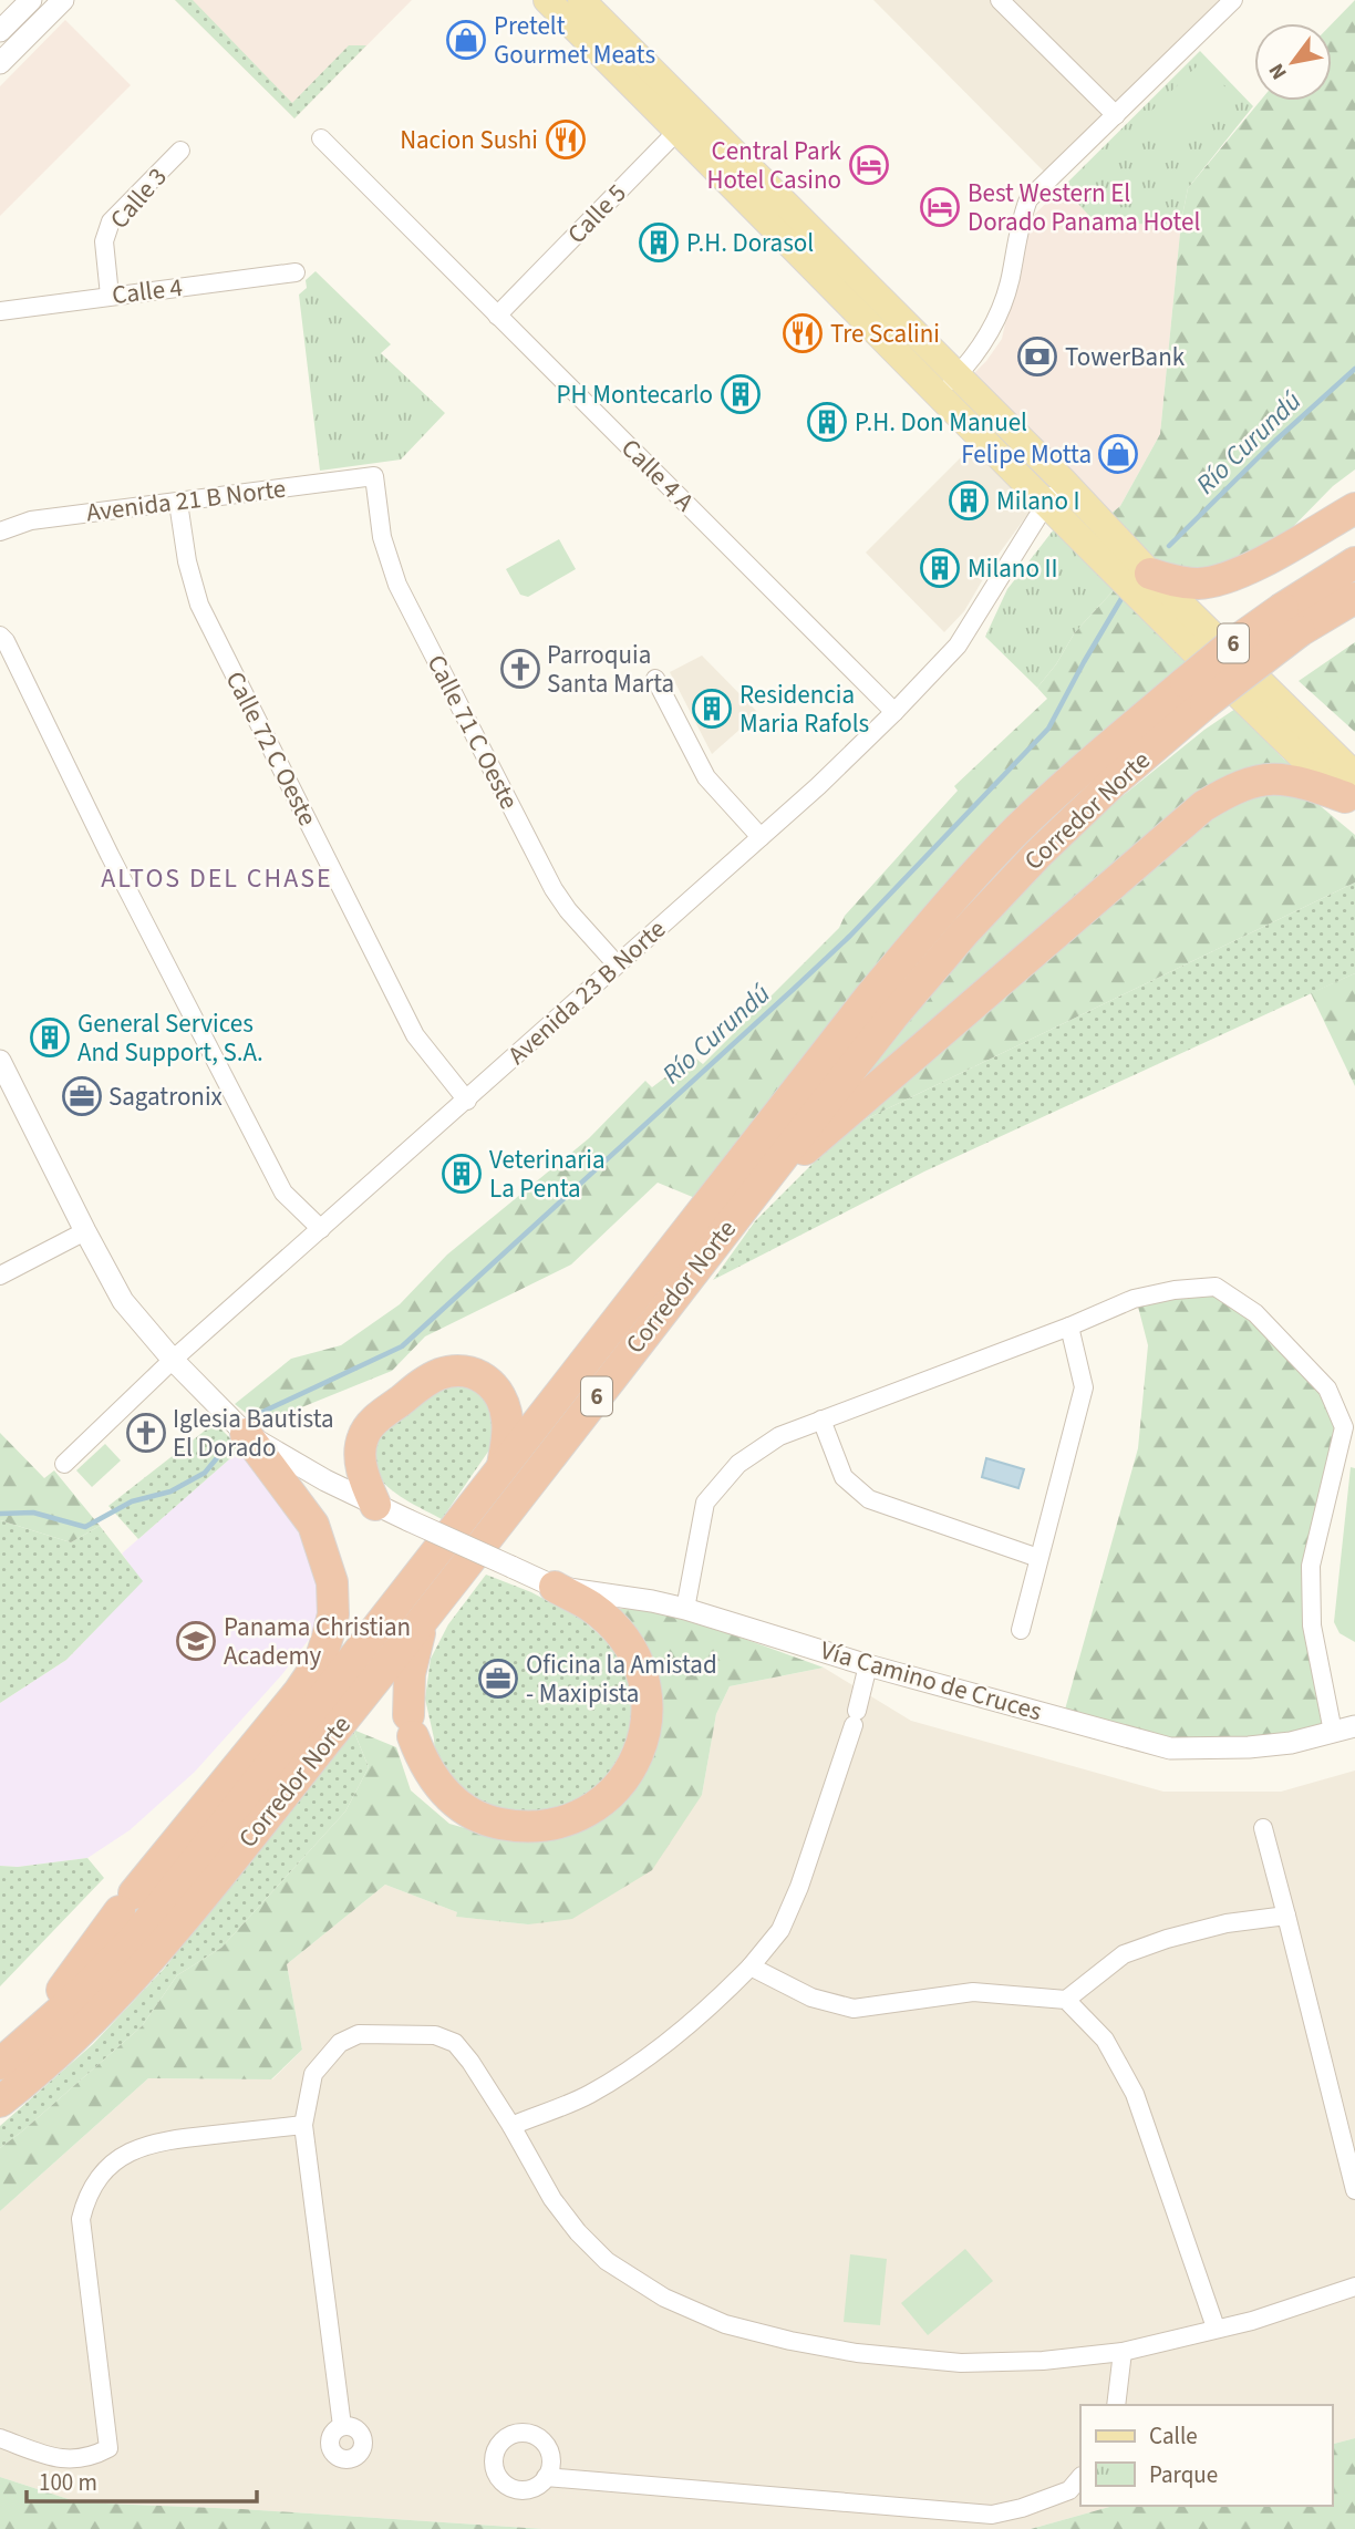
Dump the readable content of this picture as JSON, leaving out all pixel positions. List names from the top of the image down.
{
  "streets": {
    "highway": ["6", "Corredor Norte"],
    "street": [
      "Calle 3",
      "Calle 5",
      "Calle 4",
      "Calle 4 A",
      "Avenida 21 B Norte",
      "Calle 71 C Oeste",
      "Calle 72 C Oeste",
      "Avenida 23 B Norte",
      "Vía Camino de Cruces"
    ]
  },
  "crossings": [
    ["Calle 3", "Calle 4"],
    ["Calle 5", "Calle 4 A"],
    ["Calle 4 A", "Avenida 23 B Norte"],
    ["Avenida 21 B Norte", "Calle 71 C Oeste"],
    ["Avenida 21 B Norte", "Calle 72 C Oeste"],
    ["Calle 71 C Oeste", "Avenida 23 B Norte"],
    ["Calle 72 C Oeste", "Avenida 23 B Norte"],
    ["Avenida 23 B Norte", "Vía Camino de Cruces"]
  ],
  "districts": ["ALTOS DEL CHASE"],
  "water": ["Río Curundú"],
  "places": {
    "shop": ["Pretelt Gourmet Meats", "Felipe Motta"],
    "restaurant": ["Nacion Sushi", "Tre Scalini"],
    "hotel": ["Central Park Hotel Casino", "Best Western El Dorado Panama Hotel"],
    "building": [
      "P.H. Dorasol",
      "PH Montecarlo",
      "P.H. Don Manuel",
      "Milano I",
      "Milano II",
      "Residencia Maria Rafols",
      "General Services And Support, S.A.",
      "Veterinaria La Penta"
    ],
    "bank": ["TowerBank"],
    "church": ["Parroquia Santa Marta", "Iglesia Bautista El Dorado"],
    "office": ["Sagatronix", "Oficina la Amistad - Maxipista"],
    "school or university": ["Panama Christian Academy"]
  },
  "legend": ["Calle", "Parque"],
  "scale_bar": "100 m",
  "north": "bottom left"
}
